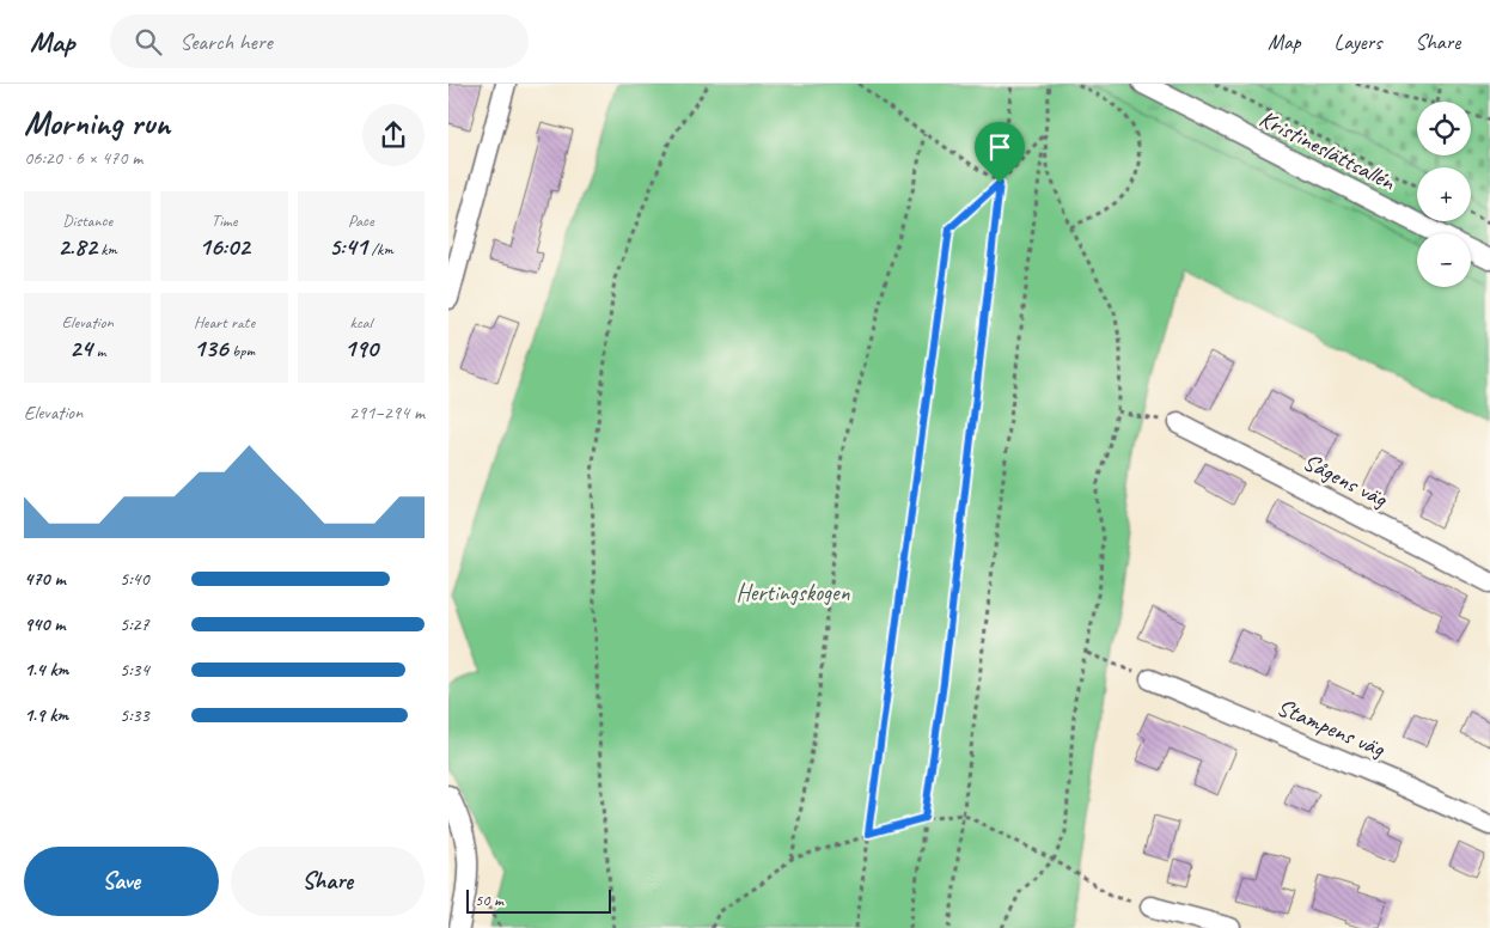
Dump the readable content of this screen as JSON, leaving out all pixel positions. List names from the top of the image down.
{
  "streets": {
    "street": ["Kristineslättsallén", "Sågens väg", "Stampens väg"]
  },
  "parks": ["Hertingskogen"],
  "scale_bar": "50 m",
  "page": {
    "header": "Map",
    "search": "Search here",
    "nav": ["Map", "Layers", "Share"],
    "heading": ["Morning run", "06:20 · 6 × 470 m"],
    "map_buttons": ["+", "−"],
    "stats": [
      ["Distance", "2.82 km"],
      ["Time", "16:02"],
      ["Pace", "5:41 /km"],
      ["Elevation", "24 m"],
      ["Heart rate", "136 bpm"],
      ["kcal", "190"]
    ],
    "chart": ["Elevation", "291–294 m"],
    "list": [
      {
        "name": "470 m",
        "note": "5:40"
      },
      {
        "name": "940 m",
        "note": "5:27"
      },
      {
        "name": "1.4 km",
        "note": "5:34"
      },
      {
        "name": "1.9 km",
        "note": "5:33"
      }
    ],
    "buttons": ["Save", "Share"],
    "scale": "50 m"
  }
}
